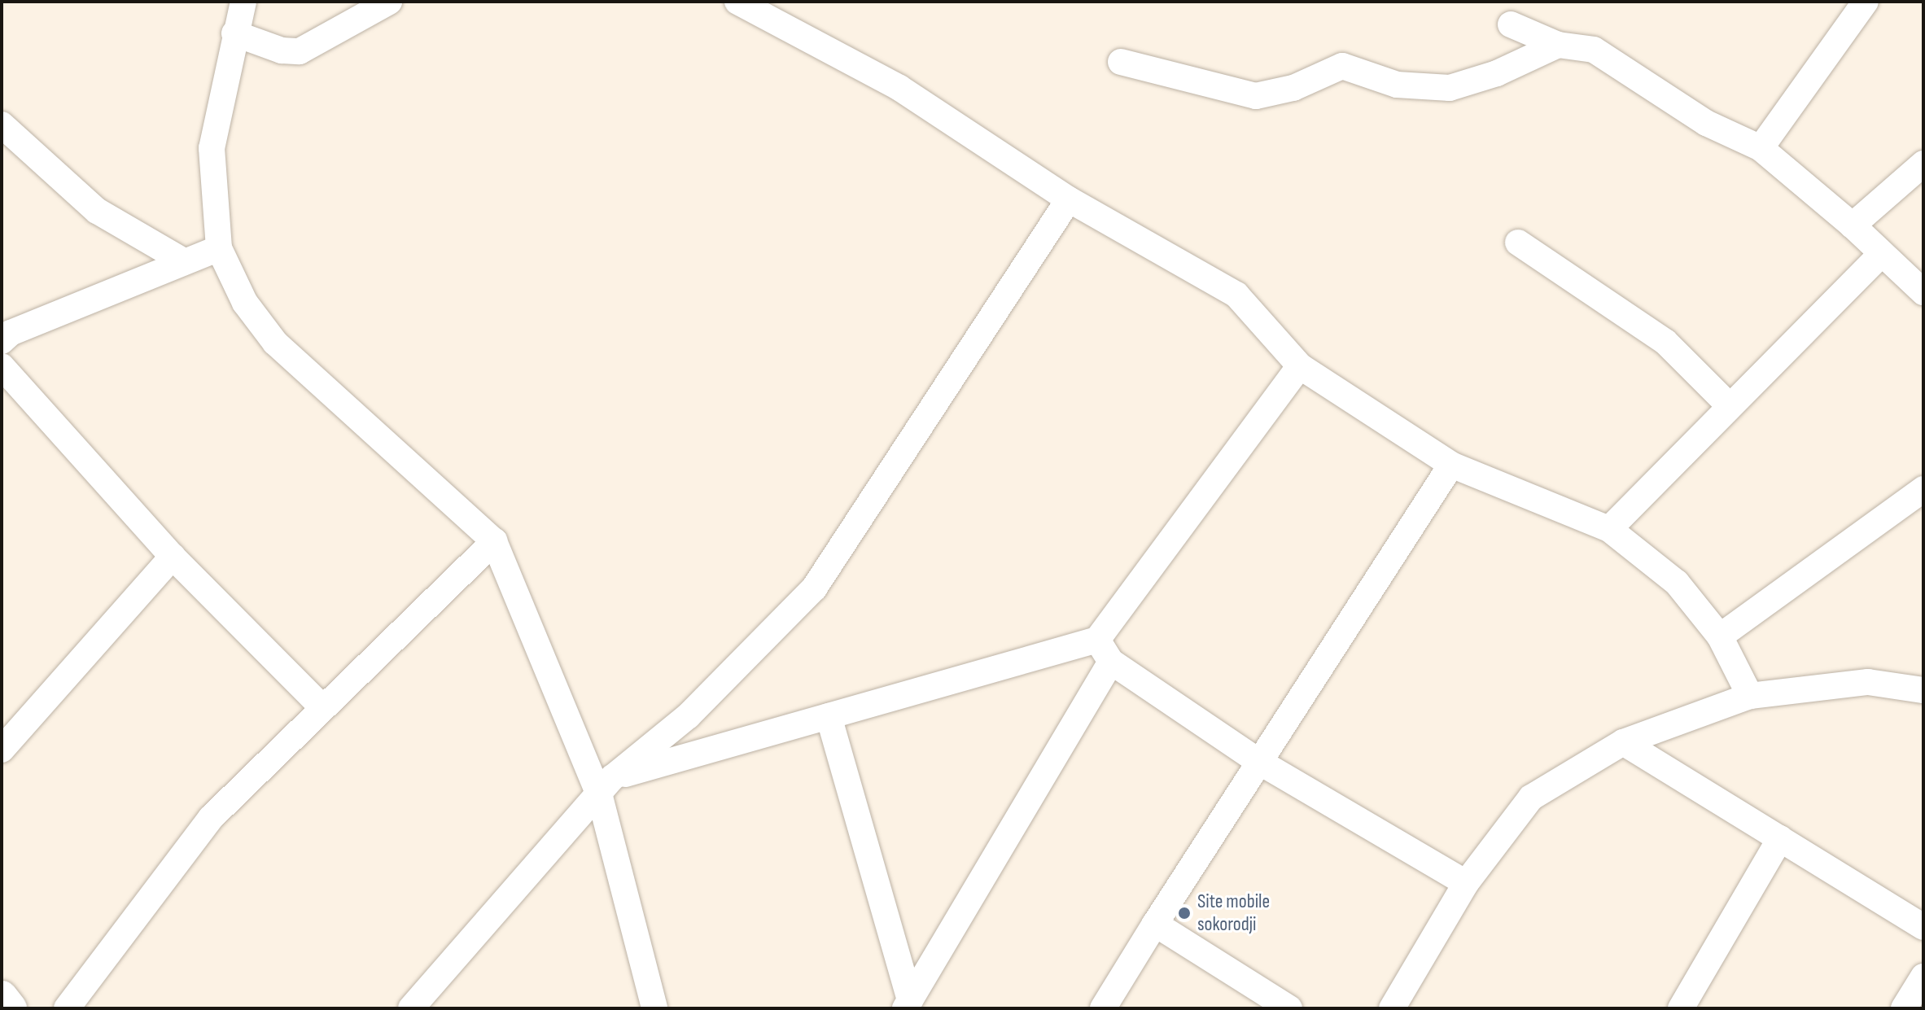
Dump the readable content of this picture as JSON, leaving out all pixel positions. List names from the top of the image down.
{
  "places": ["Site mobile sokorodji"]
}
